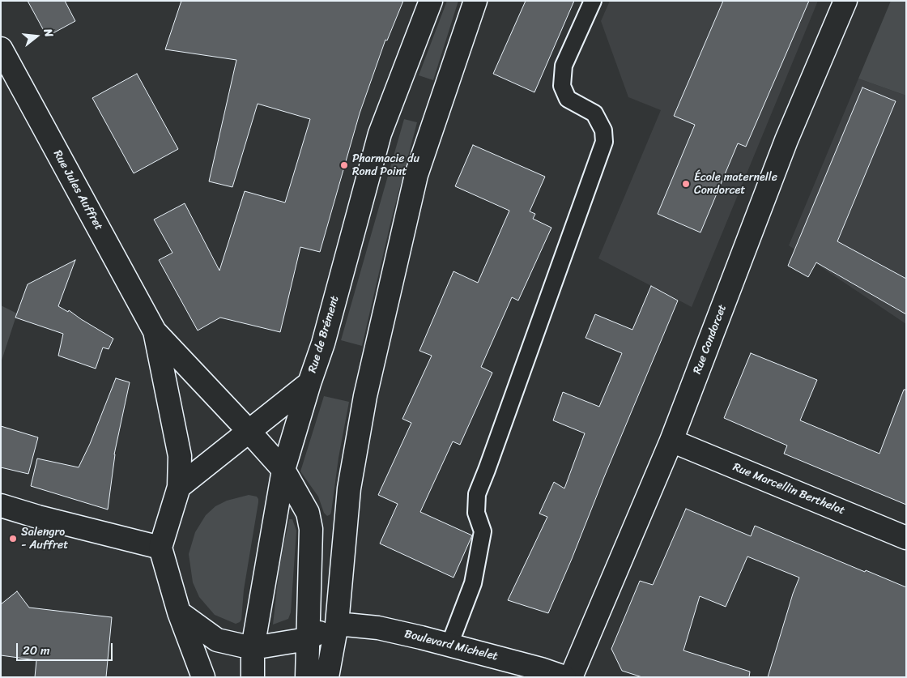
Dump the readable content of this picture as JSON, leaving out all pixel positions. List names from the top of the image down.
{
  "streets": {
    "main road": [
      "Rue Jules Auffret",
      "Rue de Brément",
      "Rue Condorcet",
      "Rue Marcellin Berthelot",
      "Boulevard Michelet"
    ]
  },
  "crossings": [
    ["Rue Jules Auffret", "Rue de Brément"],
    ["Rue Condorcet", "Rue Marcellin Berthelot"]
  ],
  "places": ["Pharmacie du Rond Point", "École maternelle Condorcet", "Salengro - Auffret"],
  "scale_bar": "20 m",
  "north": "right"
}
